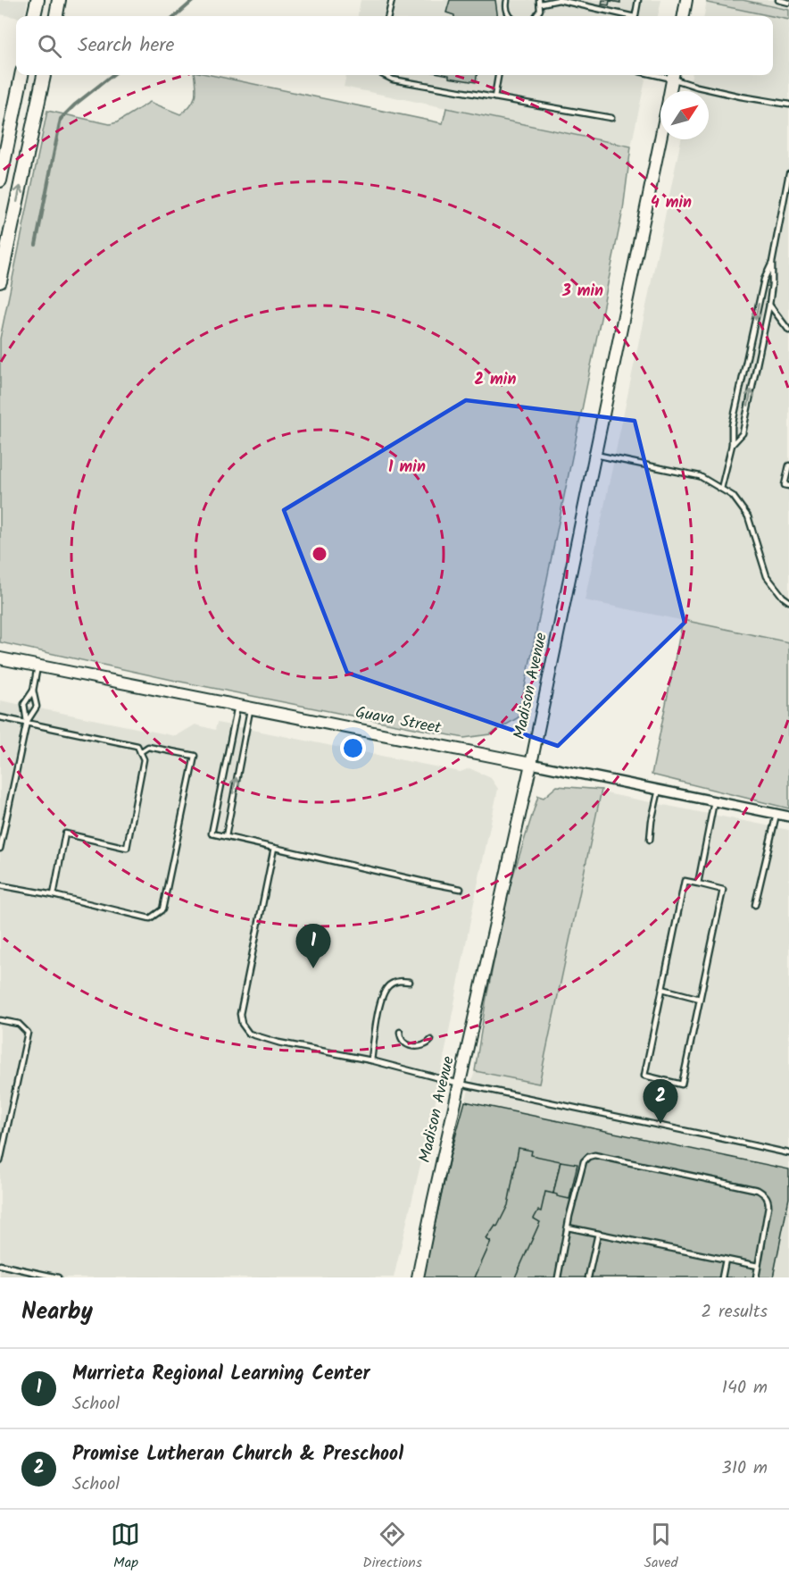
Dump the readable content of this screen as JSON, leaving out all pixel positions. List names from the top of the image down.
{
  "streets": {
    "street": ["Madison Avenue", "Guava Street"]
  },
  "crossings": [
    ["Madison Avenue", "Guava Street"]
  ],
  "north": "top right",
  "page": {
    "search": "Search here",
    "pins": ["1", "2"],
    "heading": ["Nearby", "2 results"],
    "list": [
      {
        "mark": "1",
        "name": "Murrieta Regional Learning Center",
        "note": "School",
        "value": "140 m"
      },
      {
        "mark": "2",
        "name": "Promise Lutheran Church & Preschool",
        "note": "School",
        "value": "310 m"
      }
    ],
    "nav": ["Map", "Directions", "Saved"]
  },
  "rings": [
    "4 min",
    "3 min",
    "2 min",
    "1 min"
  ]
}
